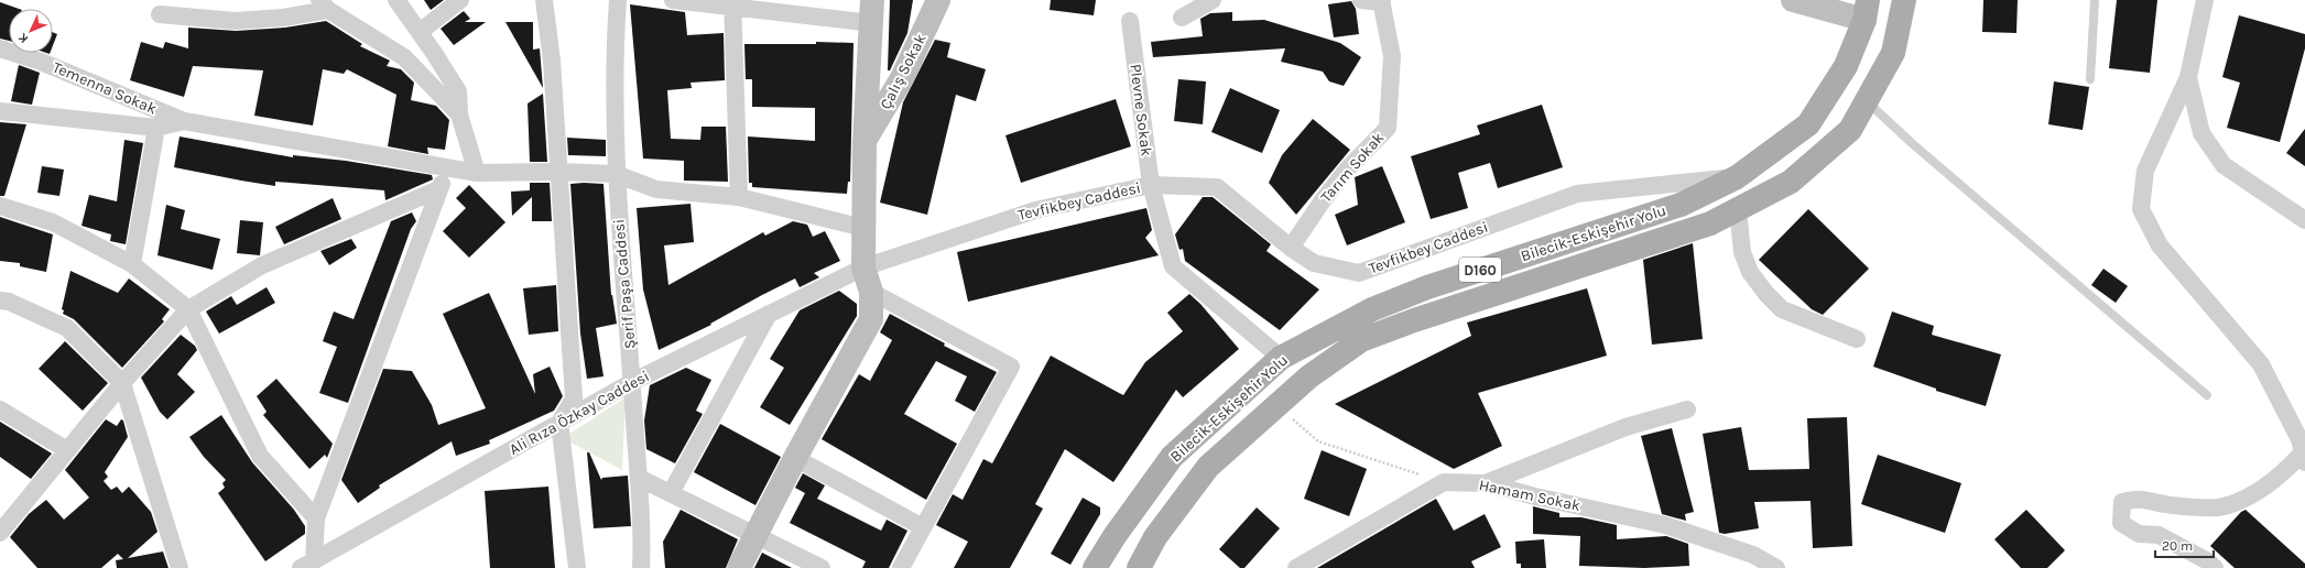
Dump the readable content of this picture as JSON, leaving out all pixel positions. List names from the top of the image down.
{
  "streets": {
    "main road": ["Bilecik-Eskişehir Yolu", "D160"],
    "street": [
      "Çalış Sokak",
      "Temenna Sokak",
      "Plevne Sokak",
      "Tarım Sokak",
      "Tevfikbey Caddesi",
      "Şerif Paşa Caddesi",
      "Ali Rıza Özkay Caddesi",
      "Hamam Sokak"
    ]
  },
  "crossings": [
    ["Plevne Sokak", "Tevfikbey Caddesi"],
    ["Plevne Sokak", "Bilecik-Eskişehir Yolu"],
    ["Tarım Sokak", "Tevfikbey Caddesi"],
    ["Tevfikbey Caddesi", "Bilecik-Eskişehir Yolu"],
    ["Tevfikbey Caddesi", "Ali Rıza Özkay Caddesi"],
    ["Şerif Paşa Caddesi", "Ali Rıza Özkay Caddesi"]
  ],
  "scale_bar": "20 m",
  "north": "bottom left"
}
